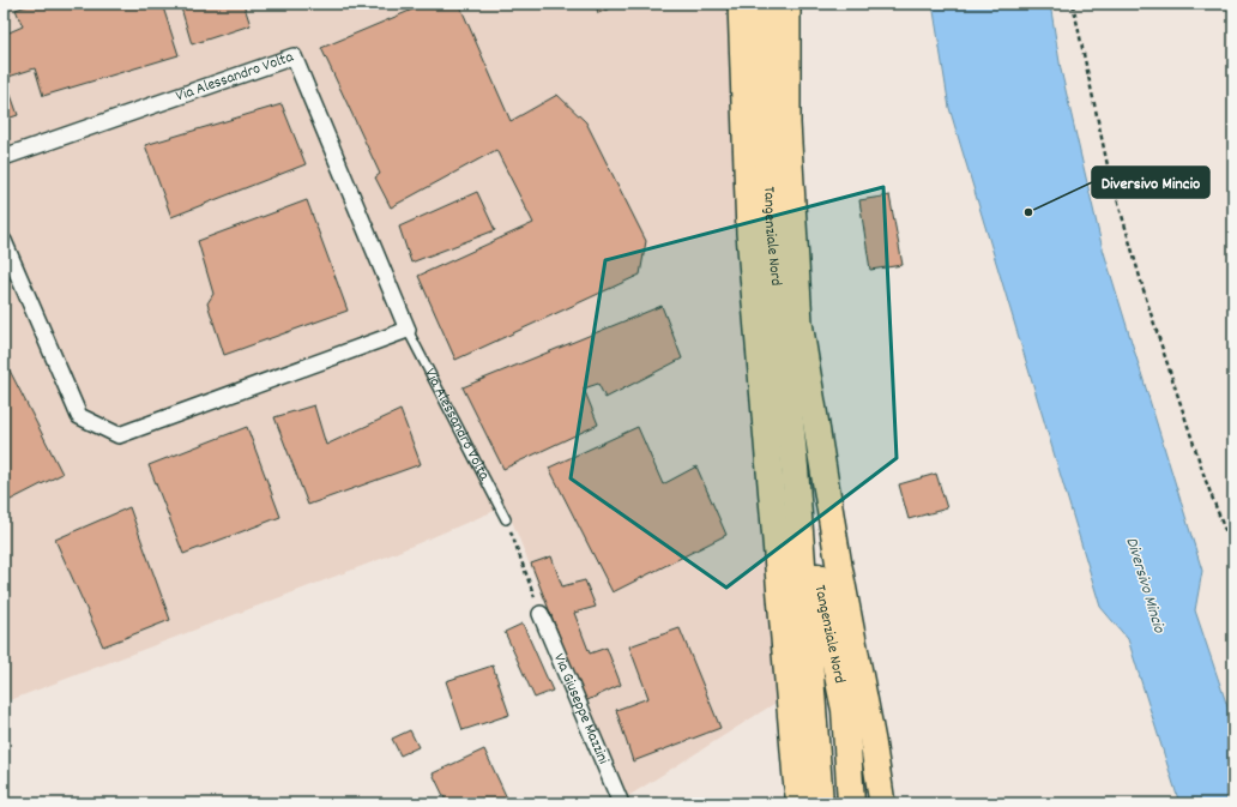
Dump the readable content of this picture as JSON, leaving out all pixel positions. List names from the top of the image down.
{
  "streets": {
    "highway": ["Tangenziale Nord"],
    "street": ["Via Alessandro Volta", "Via Giuseppe Mazzini"]
  },
  "water": ["Diversivo Mincio"],
  "places": ["Diversivo Mincio"]
}
